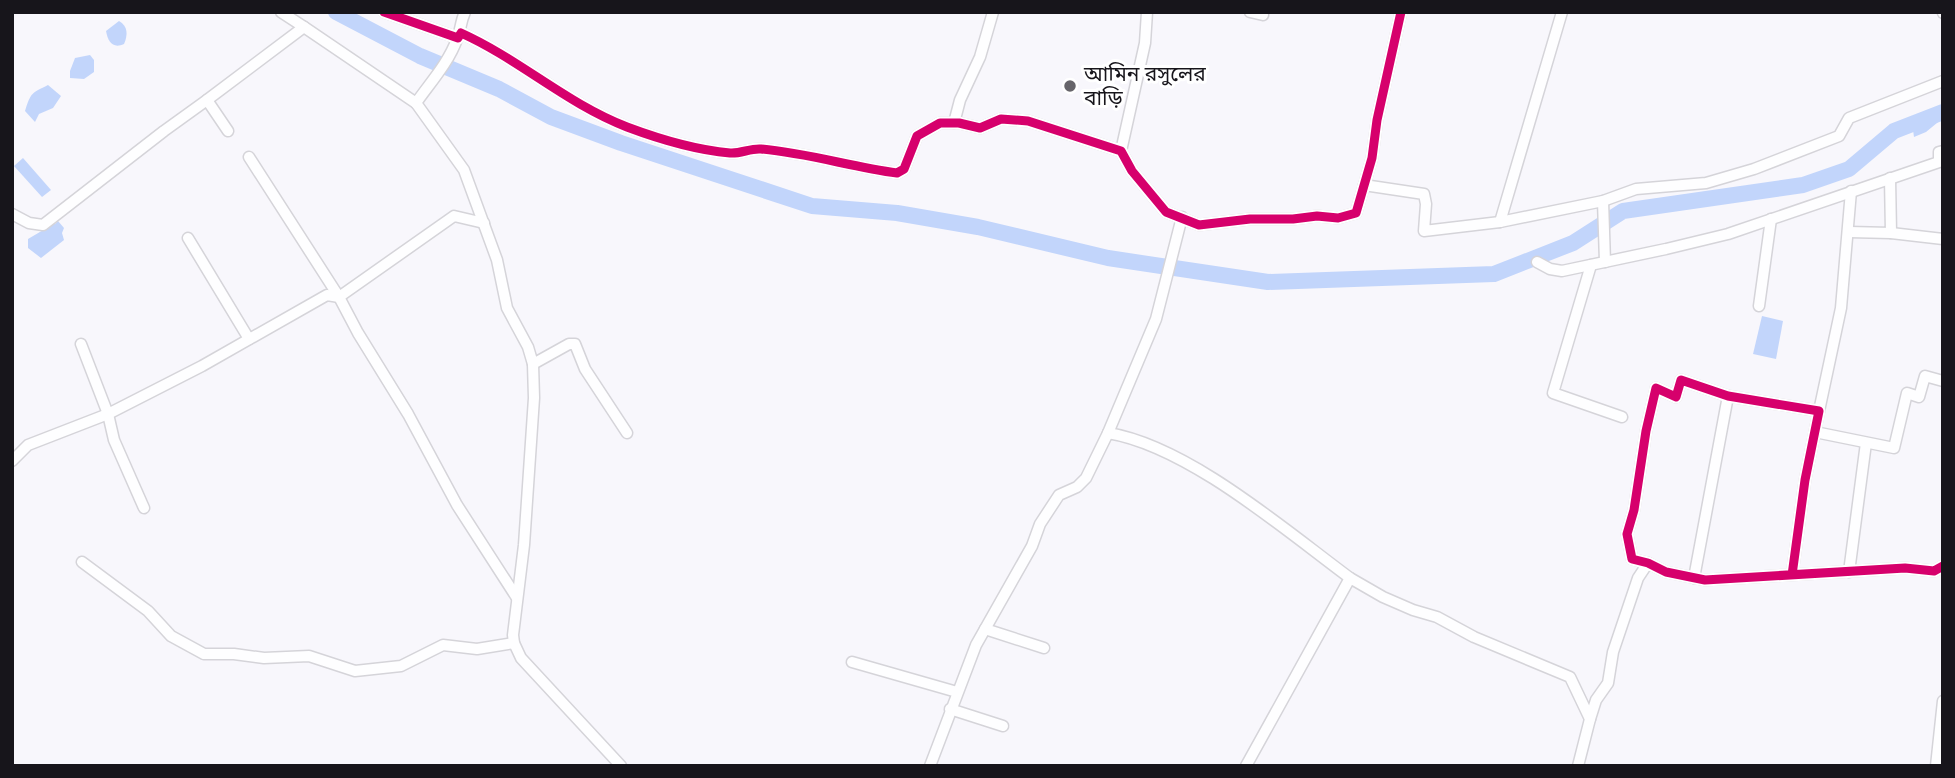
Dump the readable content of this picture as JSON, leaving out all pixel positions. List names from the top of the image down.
{
  "places": ["আমিন রসুলের বাড়ি"]
}
